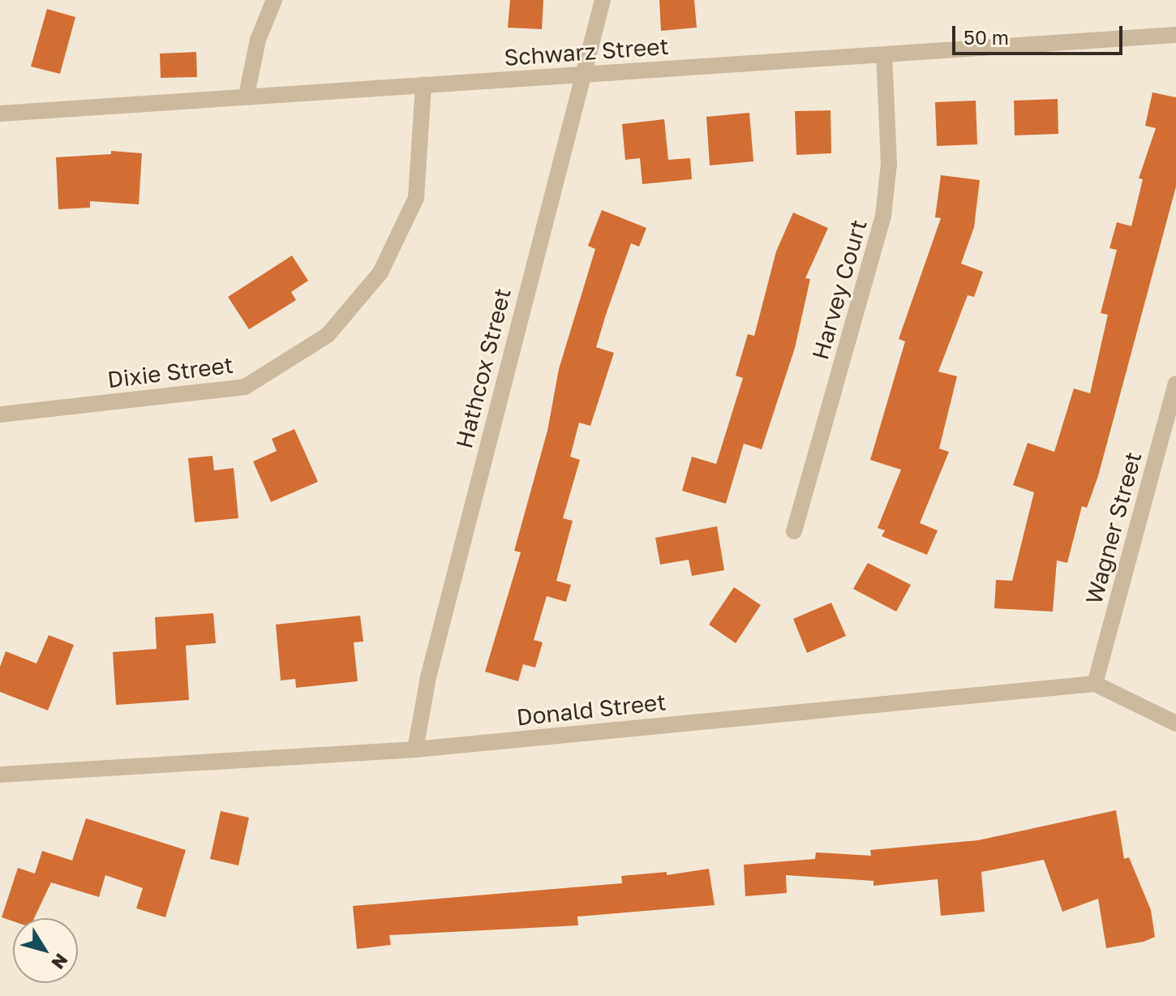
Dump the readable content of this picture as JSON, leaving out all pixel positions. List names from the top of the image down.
{
  "streets": {
    "street": [
      "Schwarz Street",
      "Harvey Court",
      "Hathcox Street",
      "Dixie Street",
      "Wagner Street",
      "Donald Street"
    ]
  },
  "crossings": [
    ["Schwarz Street", "Harvey Court"],
    ["Schwarz Street", "Hathcox Street"],
    ["Schwarz Street", "Dixie Street"],
    ["Hathcox Street", "Donald Street"],
    ["Wagner Street", "Donald Street"]
  ],
  "scale_bar": "50 m",
  "north": "bottom right"
}
